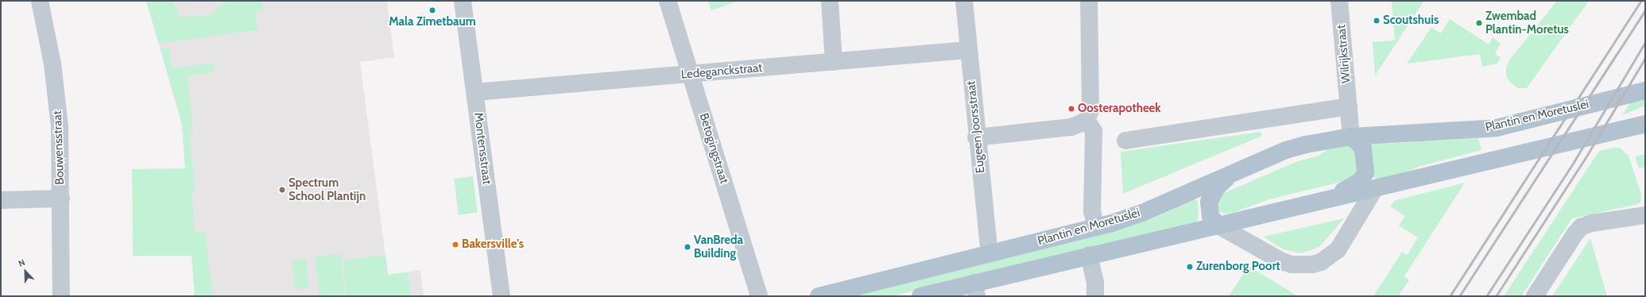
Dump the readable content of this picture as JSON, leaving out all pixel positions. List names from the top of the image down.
{
  "streets": {
    "main road": ["Plantin en Moretuslei"],
    "street": [
      "Wilrijkstraat",
      "Ledeganckstraat",
      "Eugeen Joorsstraat",
      "Bouwensstraat",
      "Montensstraat",
      "Betogingstraat"
    ]
  },
  "crossings": [
    ["Ledeganckstraat", "Eugeen Joorsstraat"],
    ["Ledeganckstraat", "Montensstraat"],
    ["Ledeganckstraat", "Betogingstraat"],
    ["Plantin en Moretuslei", "Eugeen Joorsstraat"]
  ],
  "places": [
    "Mala Zimetbaum",
    "Scoutshuis",
    "Zwembad Plantin-Moretus",
    "Oosterapotheek",
    "Spectrum School Plantijn",
    "Bakersville's",
    "VanBreda Building",
    "Zurenborg Poort"
  ],
  "north": "top left"
}
